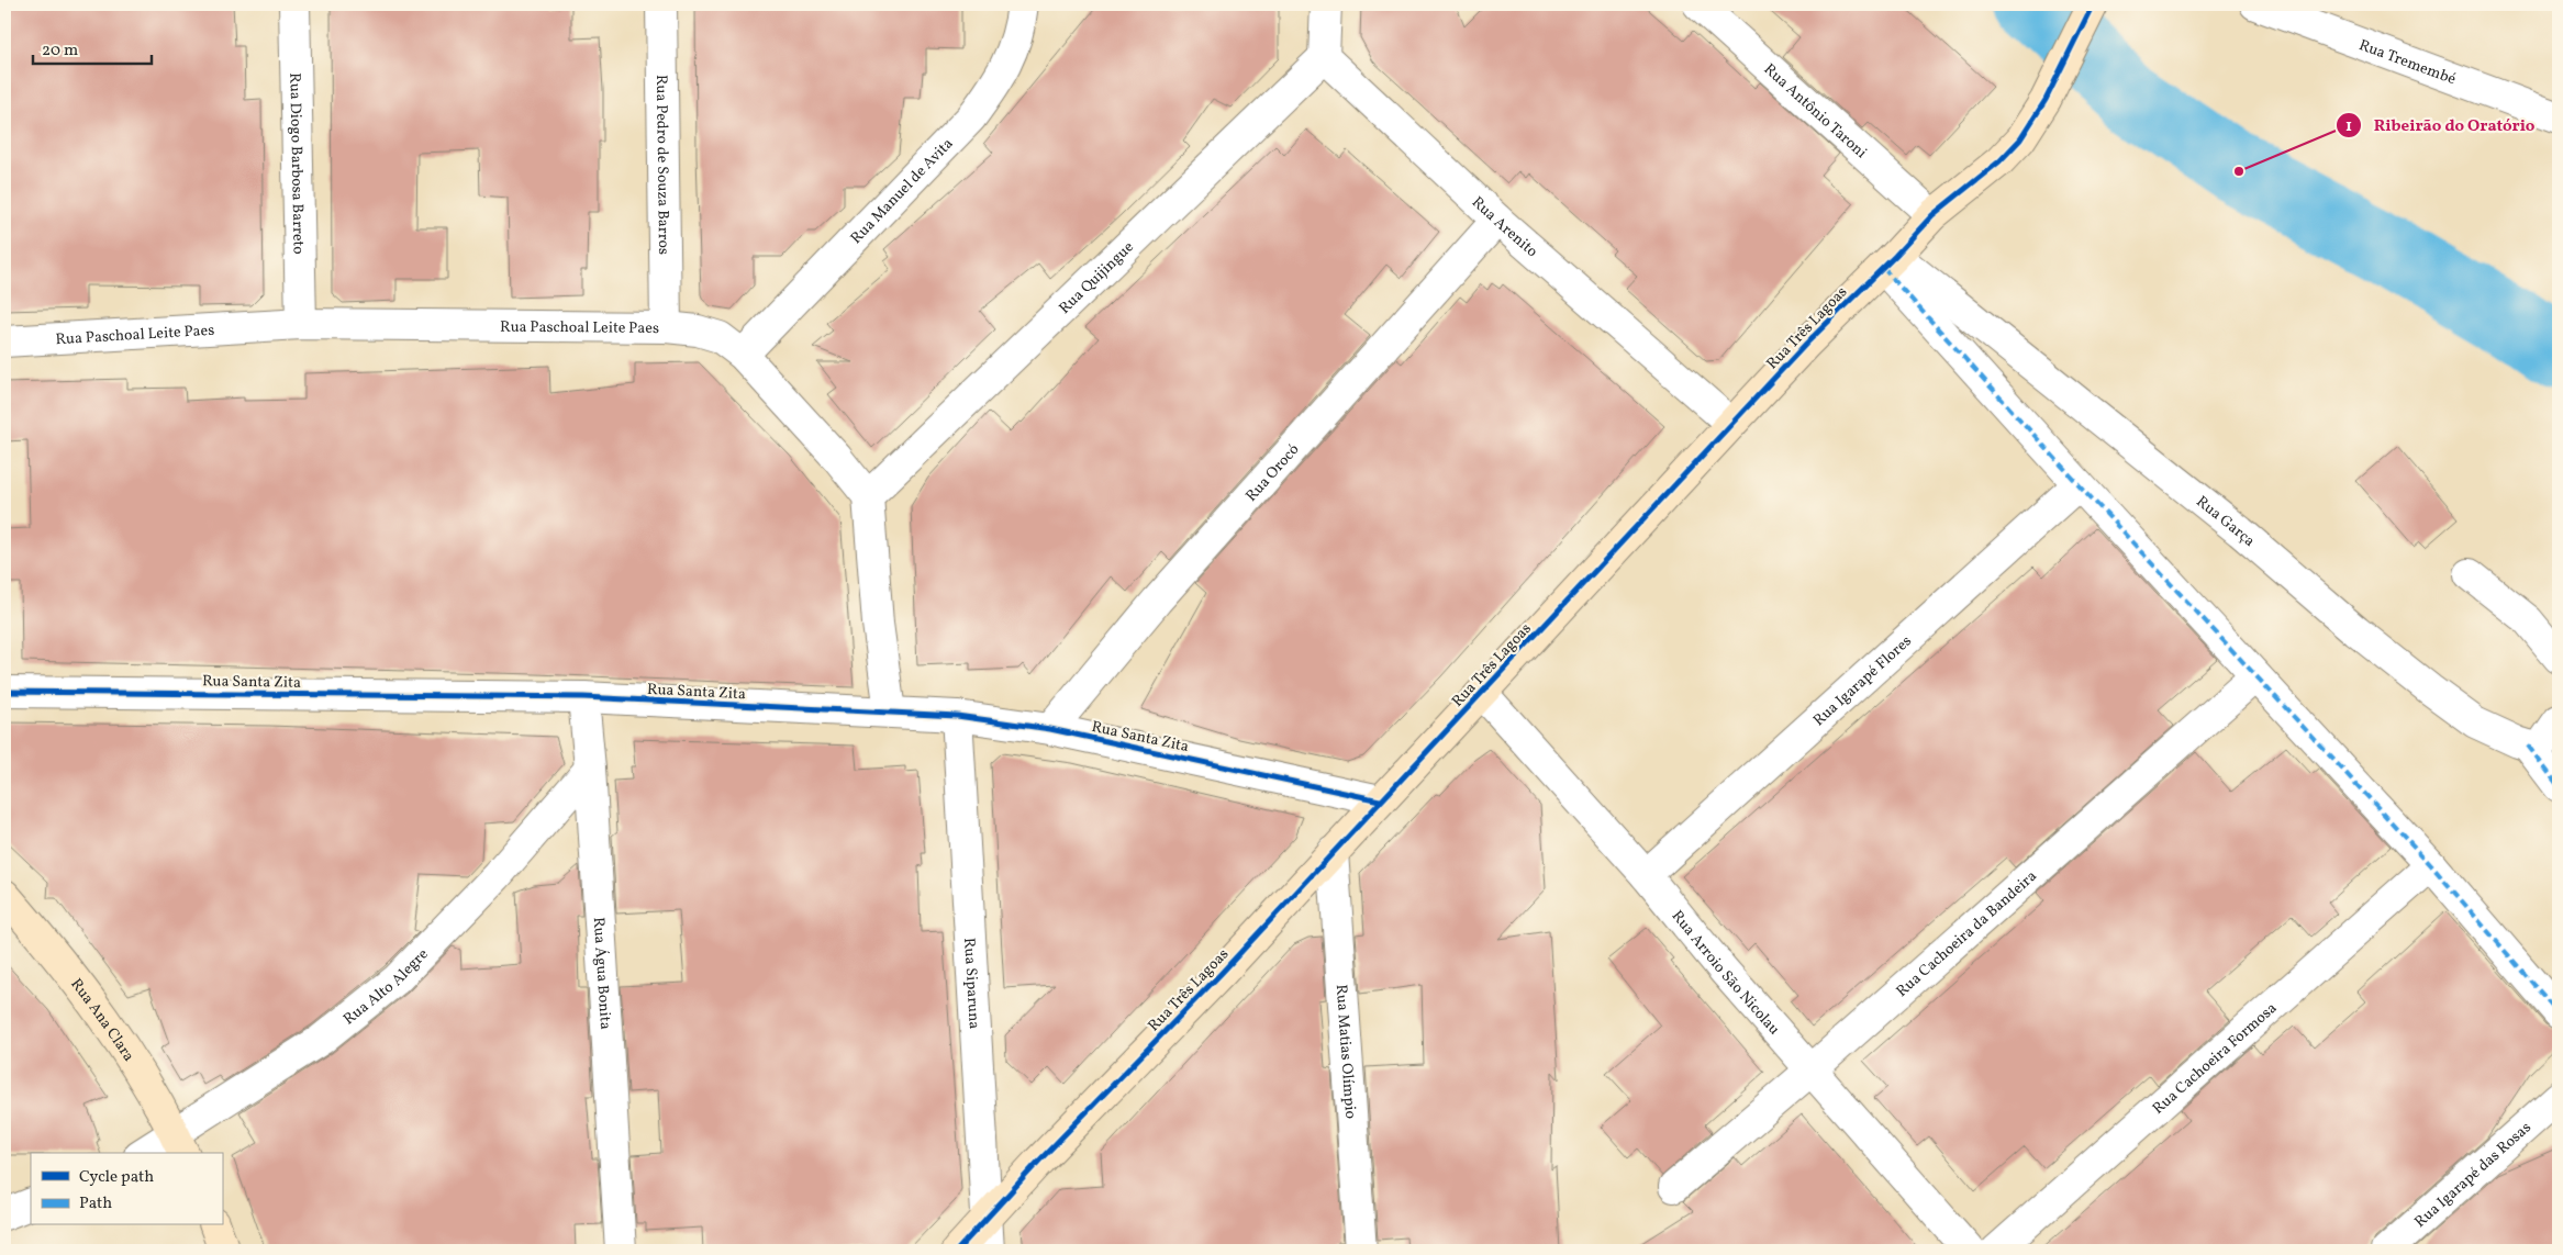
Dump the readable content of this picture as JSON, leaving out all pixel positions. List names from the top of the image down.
{
  "streets": {
    "street": [
      "Rua Tremembé",
      "Rua Antônio Taroni",
      "Rua Diogo Barbosa Barreto",
      "Rua Pedro de Souza Barros",
      "Rua Manuel de Avita",
      "Rua Arenito",
      "Rua Quijingue",
      "Rua Paschoal Leite Paes",
      "Rua Três Lagoas",
      "Rua Orocó",
      "Rua Garça",
      "Rua Igarapé Flores",
      "Rua Santa Zita",
      "Rua Cachoeira da Bandeira",
      "Rua Arroio São Nicolau",
      "Rua Água Bonita",
      "Rua Siparuna",
      "Rua Alto Alegre",
      "Rua Ana Clara",
      "Rua Matias Olímpio",
      "Rua Cachoeira Formosa",
      "Rua Igarapé das Rosas"
    ]
  },
  "crossings": [
    ["Rua Antônio Taroni", "Rua Três Lagoas"],
    ["Rua Diogo Barbosa Barreto", "Rua Paschoal Leite Paes"],
    ["Rua Pedro de Souza Barros", "Rua Paschoal Leite Paes"],
    ["Rua Manuel de Avita", "Rua Paschoal Leite Paes"],
    ["Rua Arenito", "Rua Quijingue"],
    ["Rua Arenito", "Rua Três Lagoas"],
    ["Rua Arenito", "Rua Orocó"],
    ["Rua Quijingue", "Rua Paschoal Leite Paes"],
    ["Rua Três Lagoas", "Rua Garça"],
    ["Rua Três Lagoas", "Rua Santa Zita"],
    ["Rua Três Lagoas", "Rua Arroio São Nicolau"],
    ["Rua Três Lagoas", "Rua Siparuna"],
    ["Rua Três Lagoas", "Rua Matias Olímpio"],
    ["Rua Orocó", "Rua Santa Zita"],
    ["Rua Igarapé Flores", "Rua Arroio São Nicolau"],
    ["Rua Santa Zita", "Rua Água Bonita"],
    ["Rua Santa Zita", "Rua Siparuna"],
    ["Rua Cachoeira da Bandeira", "Rua Arroio São Nicolau"],
    ["Rua Água Bonita", "Rua Alto Alegre"],
    ["Rua Alto Alegre", "Rua Ana Clara"]
  ],
  "places": ["Ribeirão do Oratório"],
  "legend": ["Cycle path", "Path"],
  "scale_bar": "20 m"
}
